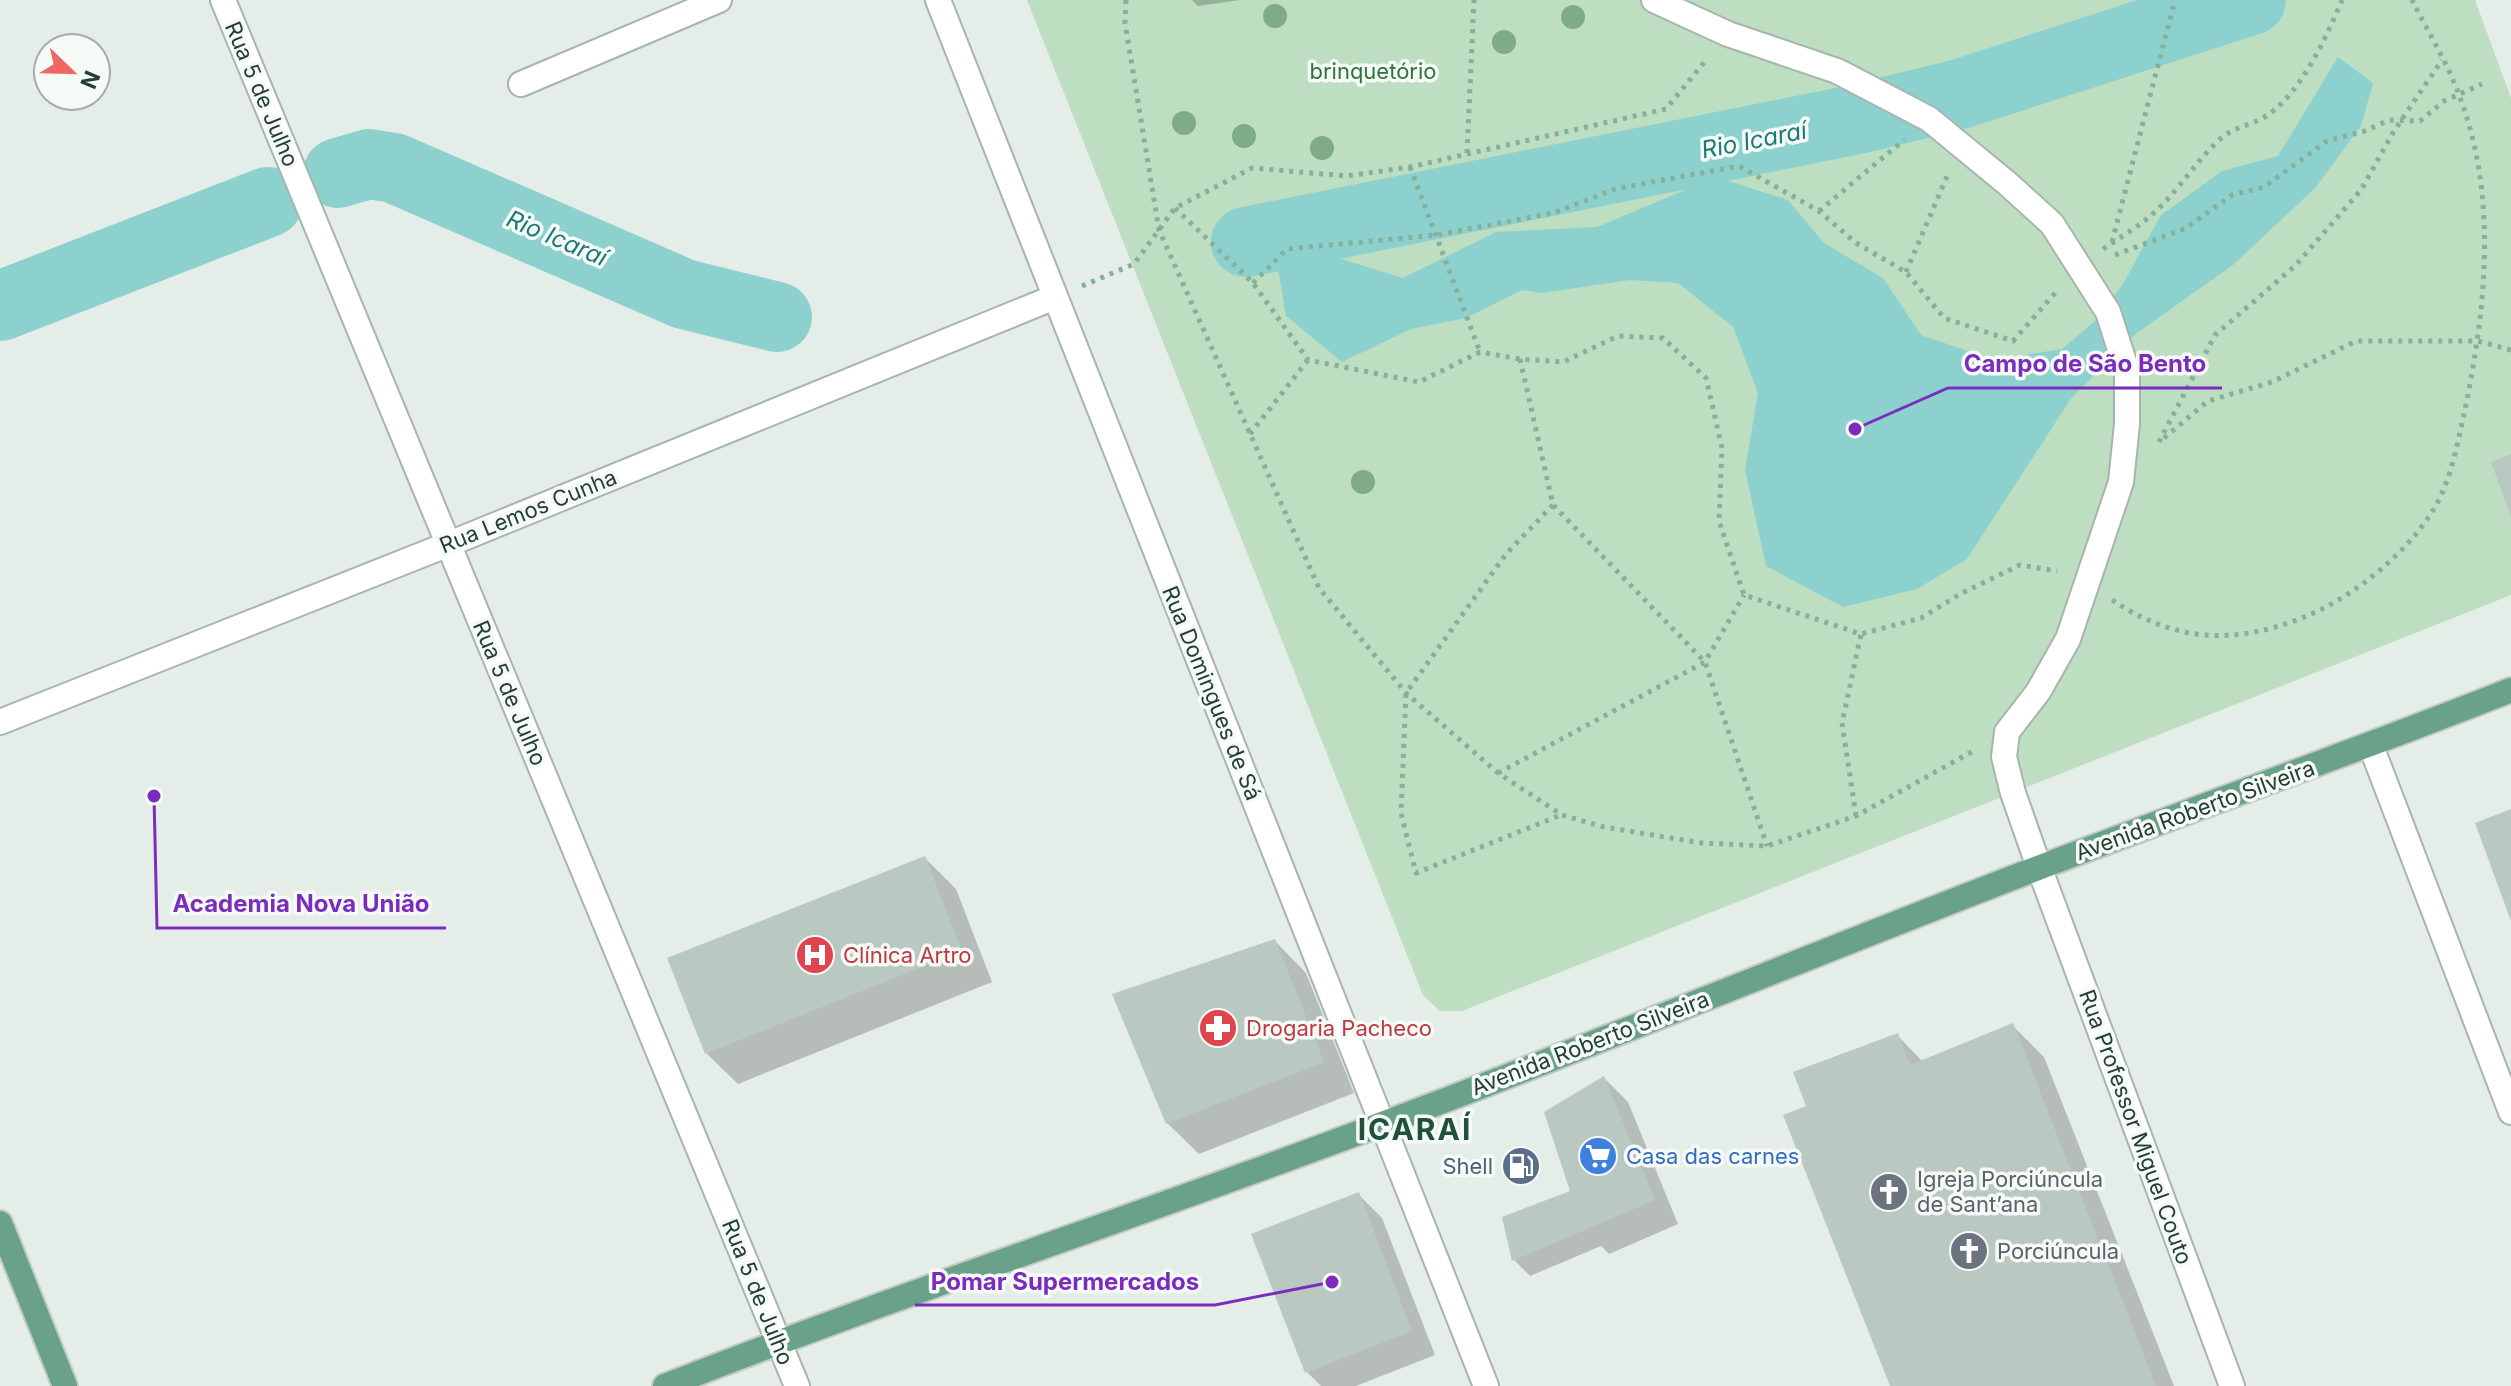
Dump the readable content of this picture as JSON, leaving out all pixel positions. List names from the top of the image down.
{
  "streets": {
    "main road": ["Avenida Roberto Silveira"],
    "street": [
      "Rua 5 de Julho",
      "Rua Lemos Cunha",
      "Rua Domingues de Sá",
      "Rua Professor Miguel Couto"
    ]
  },
  "crossings": [
    ["Rua 5 de Julho", "Rua Lemos Cunha"],
    ["Rua 5 de Julho", "Avenida Roberto Silveira"],
    ["Rua Lemos Cunha", "Rua Domingues de Sá"],
    ["Rua Domingues de Sá", "Avenida Roberto Silveira"],
    ["Avenida Roberto Silveira", "Rua Professor Miguel Couto"]
  ],
  "districts": ["ICARAÍ"],
  "water": ["Rio Icaraí"],
  "parks": ["brinquetório"],
  "places": {
    "other": ["Campo de São Bento", "Academia Nova União", "Pomar Supermercados"],
    "hospital": ["Clínica Artro"],
    "pharmacy": ["Drogaria Pacheco"],
    "supermarket": ["Casa das carnes"],
    "fuel station": ["Shell"],
    "church": ["Igreja Porciúncula de Sant’ana", "Porciúncula"]
  },
  "north": "bottom right"
}
